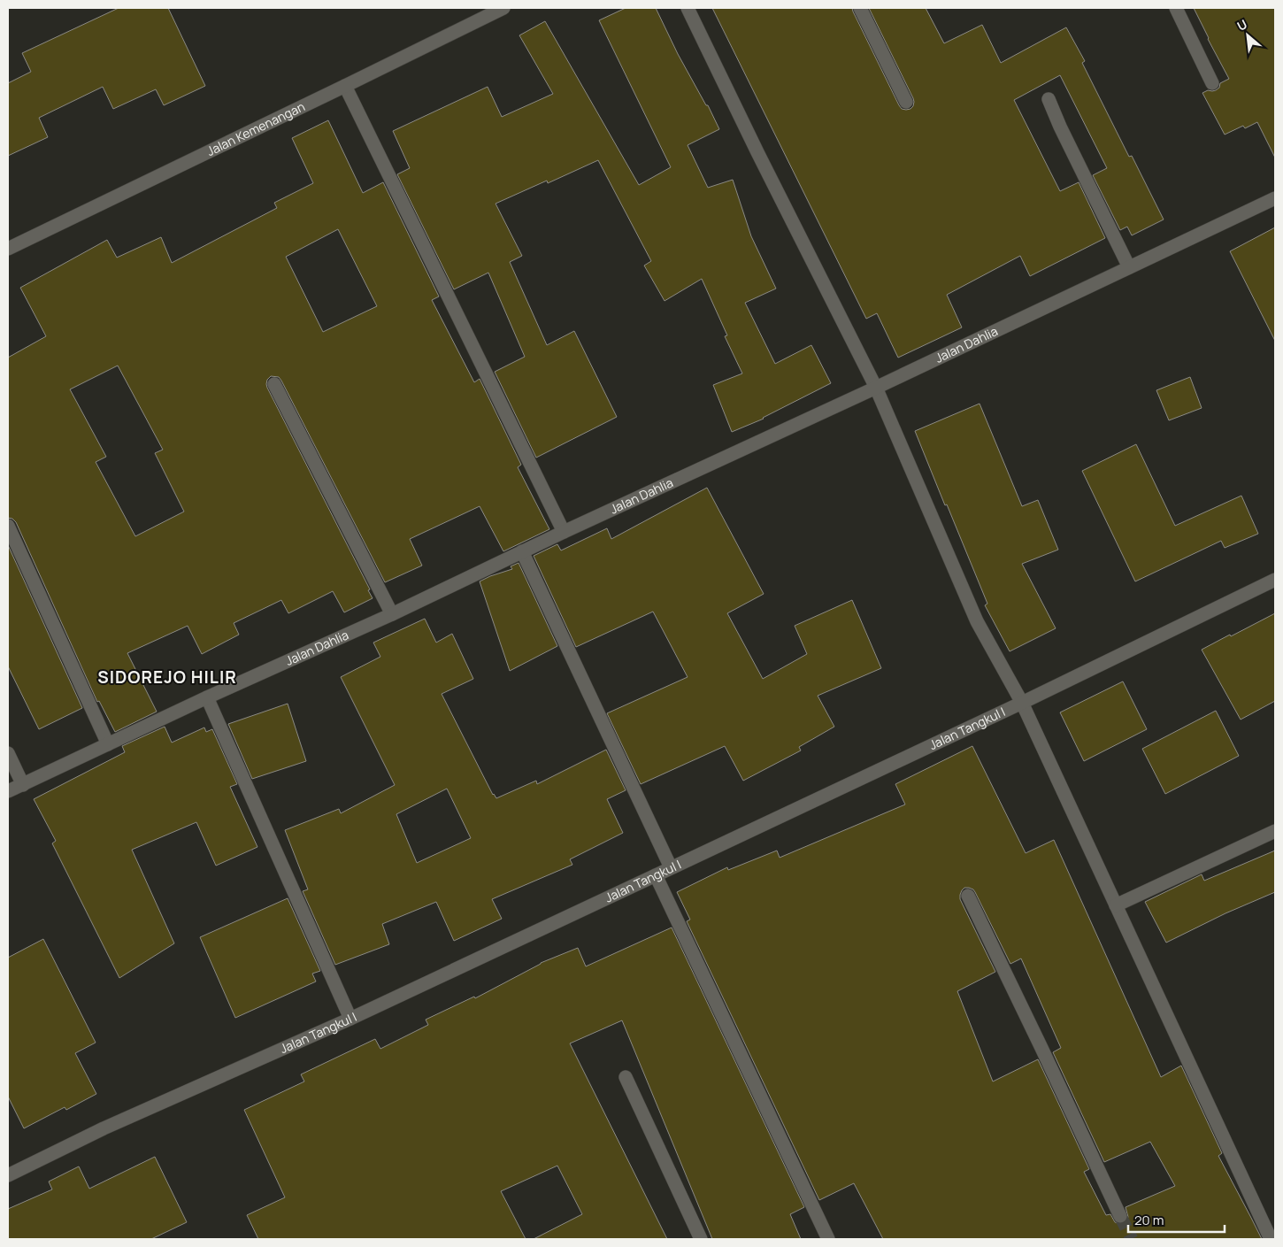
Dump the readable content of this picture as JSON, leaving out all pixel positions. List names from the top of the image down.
{
  "streets": {
    "street": ["Jalan Kemenangan", "Jalan Dahlia", "Jalan Tangkul I"]
  },
  "districts": ["SIDOREJO HILIR"],
  "scale_bar": "20 m",
  "north": "top left"
}
